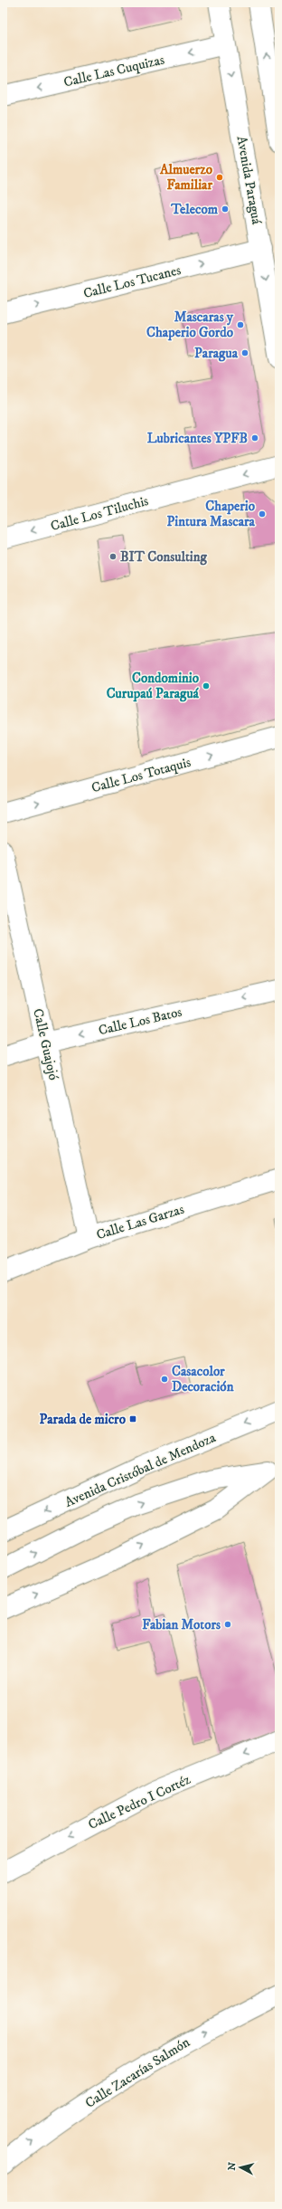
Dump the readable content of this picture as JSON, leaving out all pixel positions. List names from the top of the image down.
{
  "streets": {
    "street": [
      "Calle Las Cuquizas",
      "Avenida Paraguá",
      "Calle Los Tucanes",
      "Calle Los Tiluchis",
      "Calle Los Totaquis",
      "Calle Los Batos",
      "Calle Guajojó",
      "Calle Las Garzas",
      "Avenida Cristóbal de Mendoza",
      "Calle Pedro I Cortéz",
      "Calle Zacarías Salmón"
    ]
  },
  "crossings": [
    ["Calle Las Cuquizas", "Avenida Paraguá"],
    ["Avenida Paraguá", "Calle Los Tucanes"],
    ["Calle Los Batos", "Calle Guajojó"],
    ["Calle Guajojó", "Calle Las Garzas"]
  ],
  "one_way": [
    "Calle Las Cuquizas",
    "Calle Los Tucanes",
    "Calle Los Tiluchis",
    "Calle Los Totaquis",
    "Calle Los Batos",
    "Calle Pedro I Cortéz",
    "Calle Zacarías Salmón"
  ],
  "places": {
    "other": [
      "Almuerzo Familiar",
      "Telecom",
      "Mascaras y Chaperio Gordo",
      "Paragua",
      "Lubricantes YPFB",
      "Chaperio Pintura Mascara",
      "BIT Consulting",
      "Condominio Curupaú Paraguá",
      "Casacolor Decoración",
      "Fabian Motors"
    ],
    "transit": ["Parada de micro"]
  },
  "north": "left"
}
